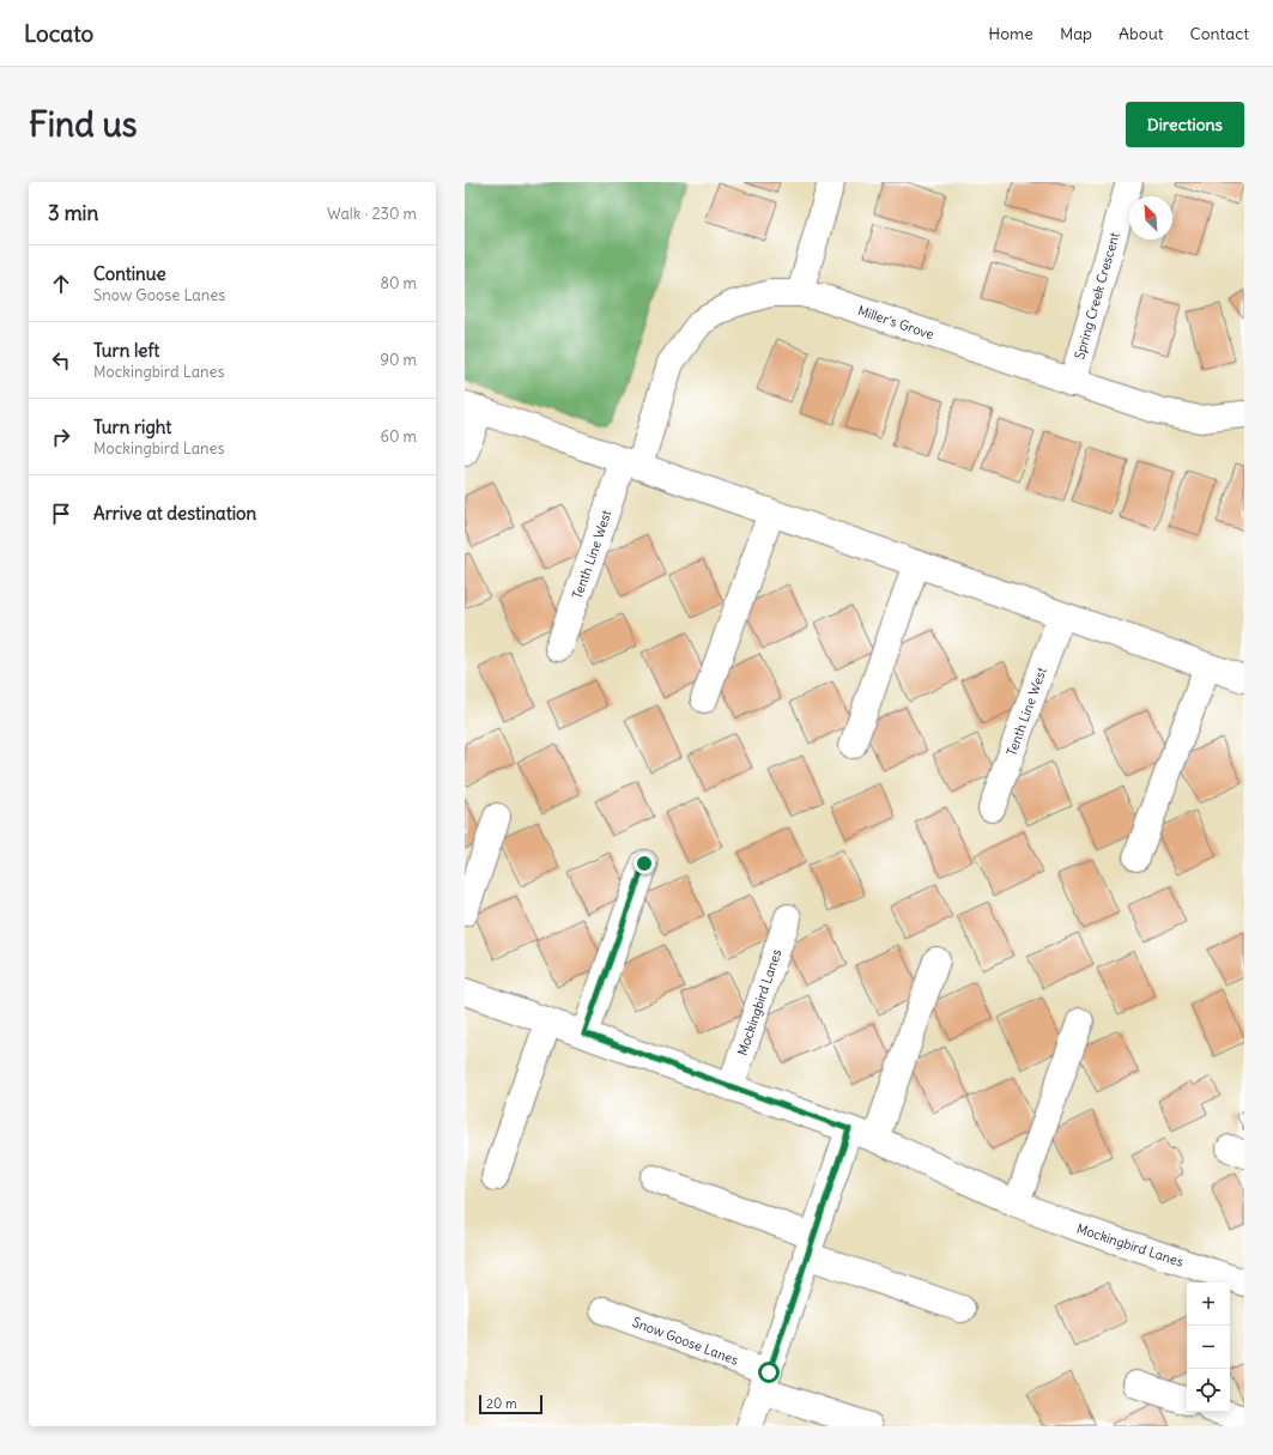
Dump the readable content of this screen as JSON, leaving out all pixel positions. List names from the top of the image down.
{
  "streets": {
    "street": [
      "Spring Creek Crescent",
      "Miller's Grove",
      "Tenth Line West",
      "Mockingbird Lanes",
      "Snow Goose Lanes"
    ]
  },
  "crossings": [
    ["Spring Creek Crescent", "Miller's Grove"],
    ["Miller's Grove", "Tenth Line West"]
  ],
  "scale_bar": "20 m",
  "north": "top left",
  "page": {
    "header": "Locato",
    "nav": [
      "Home",
      "Map",
      "About",
      "Contact"
    ],
    "buttons": "Directions",
    "title": "Find us",
    "heading": ["3 min", "Walk · 230 m"],
    "list": [
      ["Continue", "Snow Goose Lanes", "80 m"],
      ["Turn left", "Mockingbird Lanes", "90 m"],
      ["Turn right", "Mockingbird Lanes", "60 m"],
      "Arrive at destination"
    ],
    "map_buttons": ["+", "−"],
    "scale": "20 m"
  }
}
